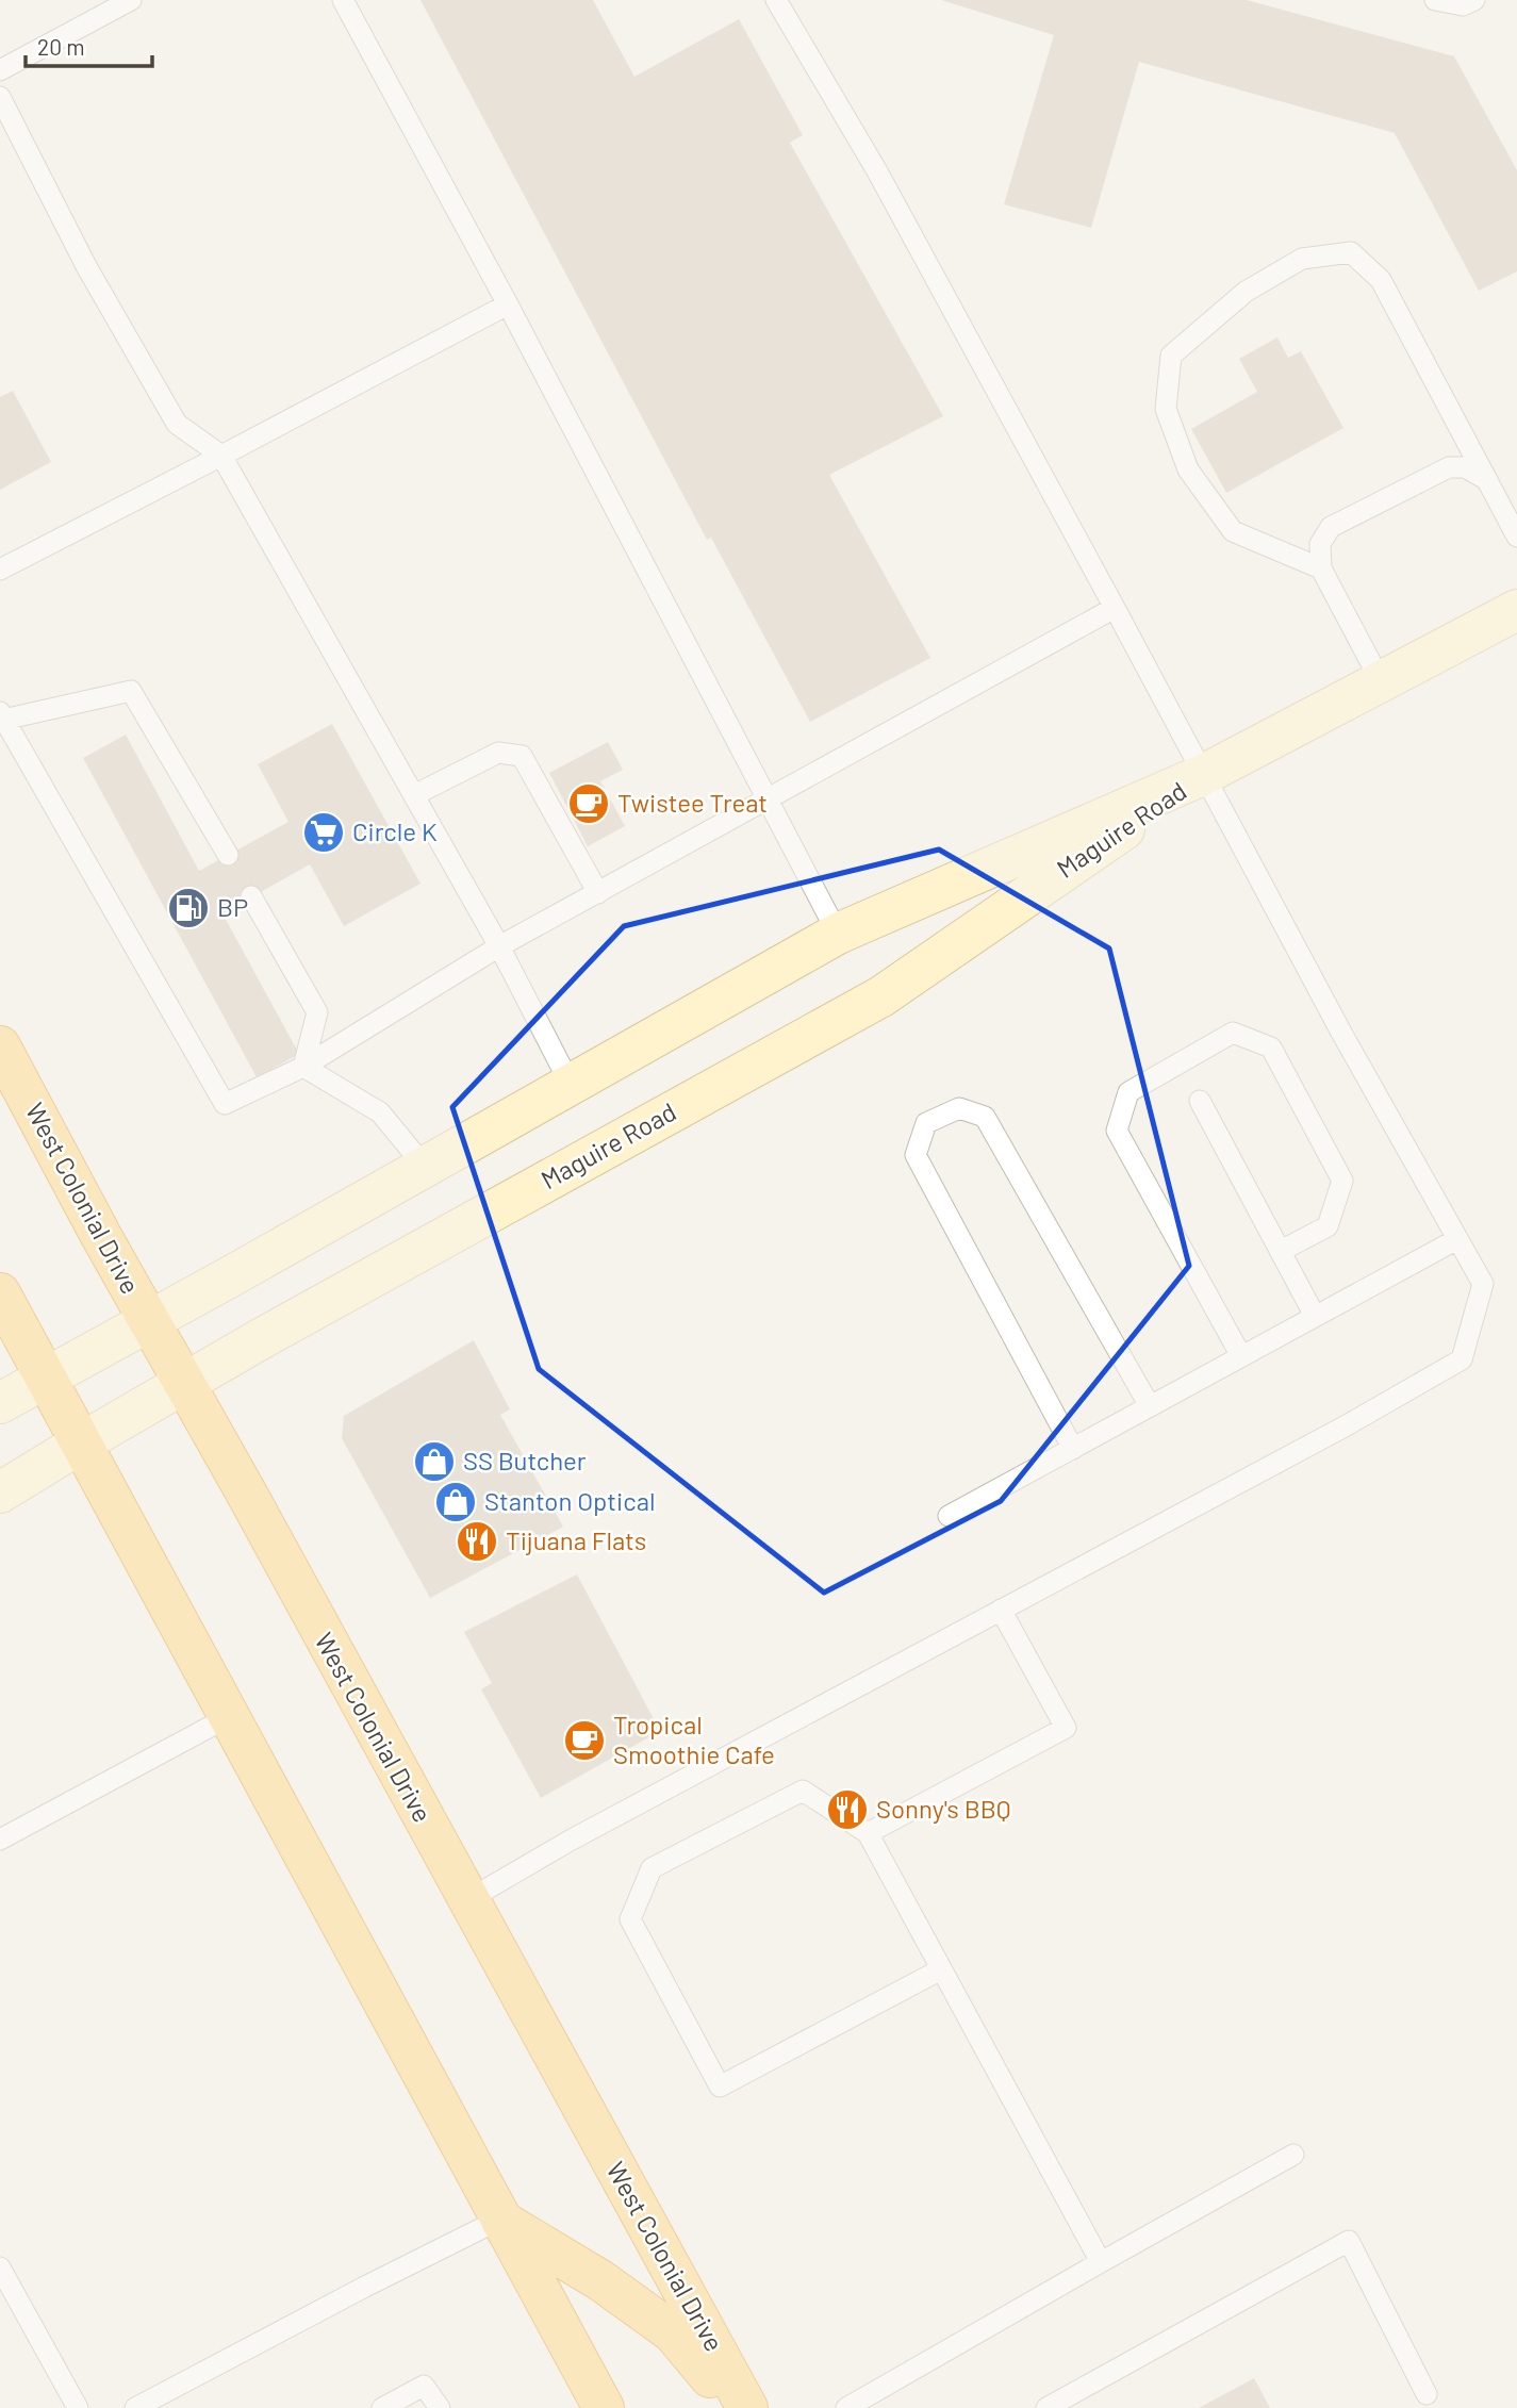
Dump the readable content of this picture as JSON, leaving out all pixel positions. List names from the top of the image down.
{
  "streets": {
    "highway": ["West Colonial Drive"],
    "main road": ["Maguire Road"]
  },
  "crossings": [
    ["Maguire Road", "West Colonial Drive"]
  ],
  "places": {
    "cafe": ["Twistee Treat", "Tropical Smoothie Cafe"],
    "supermarket": ["Circle K"],
    "fuel station": ["BP"],
    "shop": ["SS Butcher", "Stanton Optical"],
    "restaurant": ["Tijuana Flats", "Sonny's BBQ"]
  },
  "scale_bar": "20 m"
}
